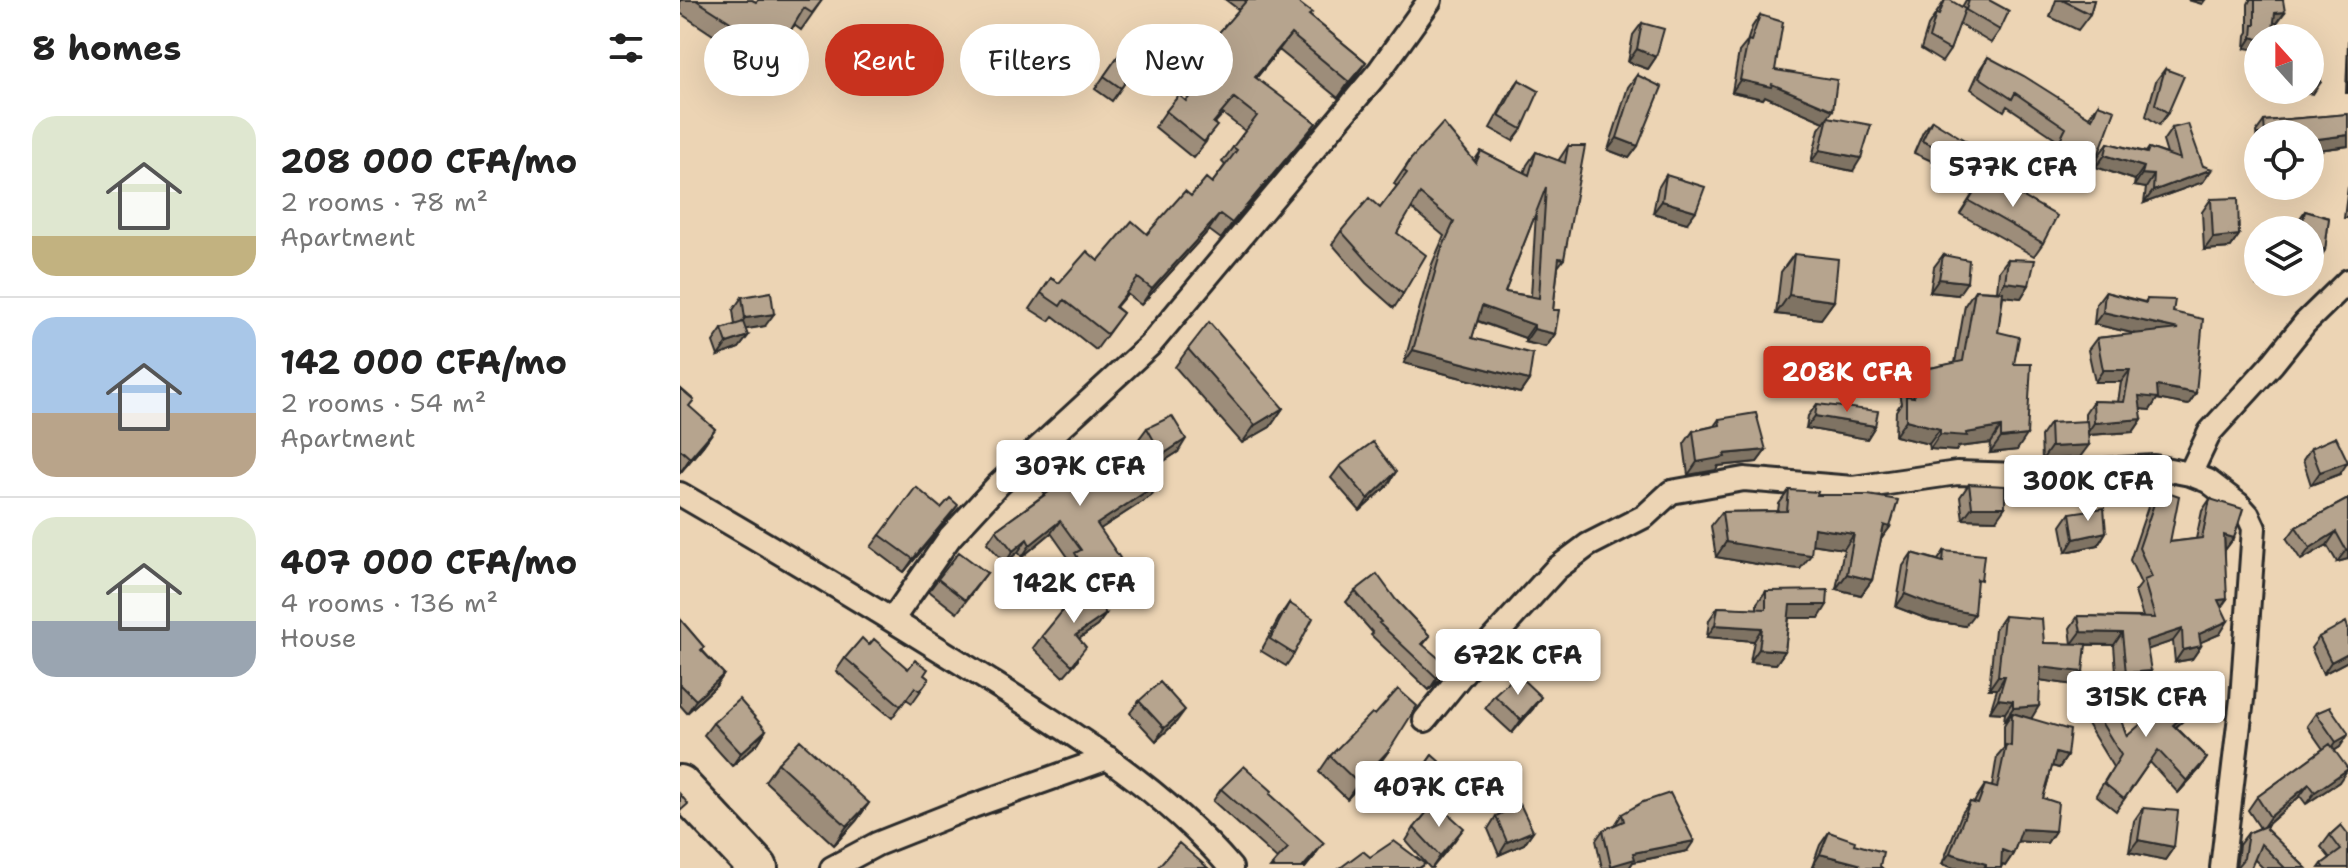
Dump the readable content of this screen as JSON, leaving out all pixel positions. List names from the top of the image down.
{
  "north": "top",
  "page": {
    "heading": "8 homes",
    "chip": [
      "Buy",
      "Rent",
      "Filters",
      "New"
    ],
    "list": [
      {
        "name": "208 000 CFA/mo",
        "note": "2 rooms · 78 m² · Apartment"
      },
      {
        "name": "142 000 CFA/mo",
        "note": "2 rooms · 54 m² · Apartment"
      },
      {
        "name": "407 000 CFA/mo",
        "note": "4 rooms · 136 m² · House"
      }
    ],
    "price": [
      "577K CFA",
      "208K CFA",
      "307K CFA",
      "300K CFA",
      "142K CFA",
      "672K CFA",
      "315K CFA",
      "407K CFA"
    ]
  }
}
